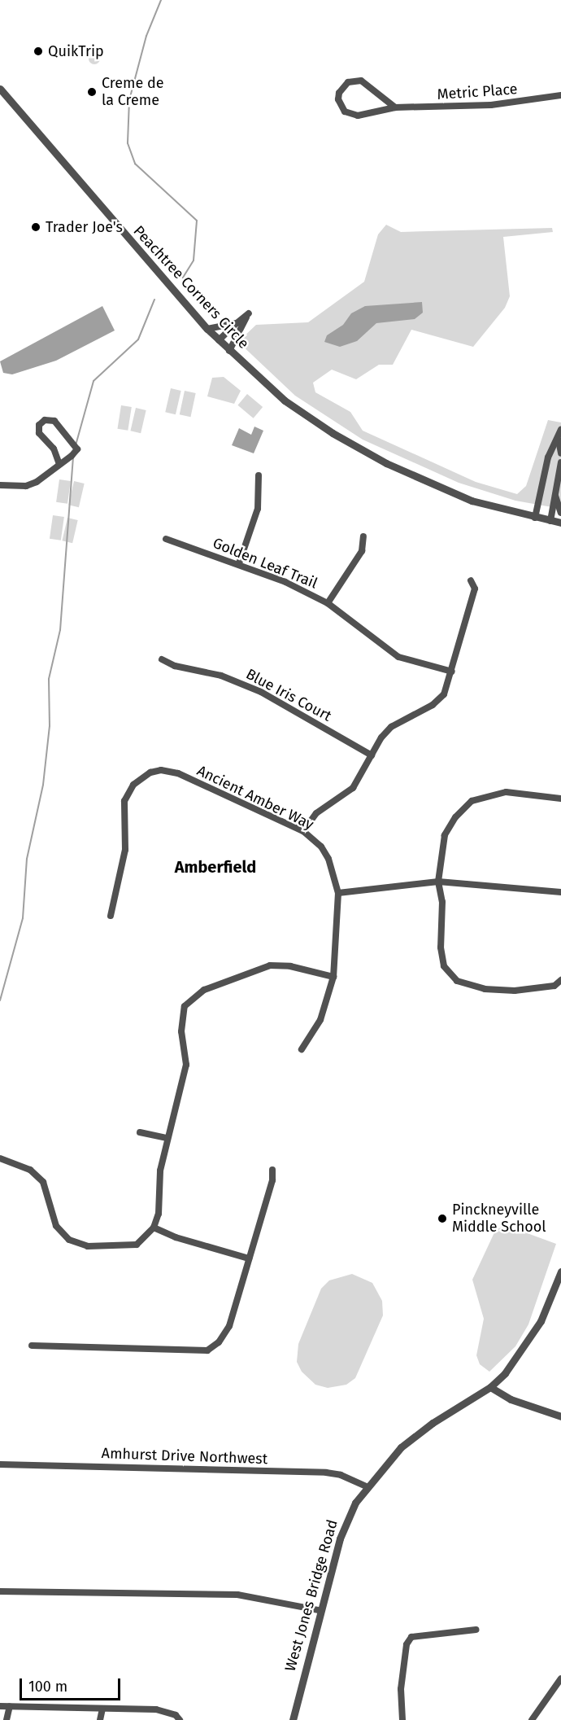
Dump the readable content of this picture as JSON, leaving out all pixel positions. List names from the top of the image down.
{
  "streets": {
    "street": [
      "Metric Place",
      "Peachtree Corners Circle",
      "Golden Leaf Trail",
      "Blue Iris Court",
      "Ancient Amber Way",
      "Amhurst Drive Northwest",
      "West Jones Bridge Road"
    ]
  },
  "crossings": [
    ["Amhurst Drive Northwest", "West Jones Bridge Road"]
  ],
  "districts": ["Amberfield"],
  "places": [
    "QuikTrip",
    "Creme de la Creme",
    "Trader Joe's",
    "Pinckneyville Middle School"
  ],
  "scale_bar": "100 m"
}
